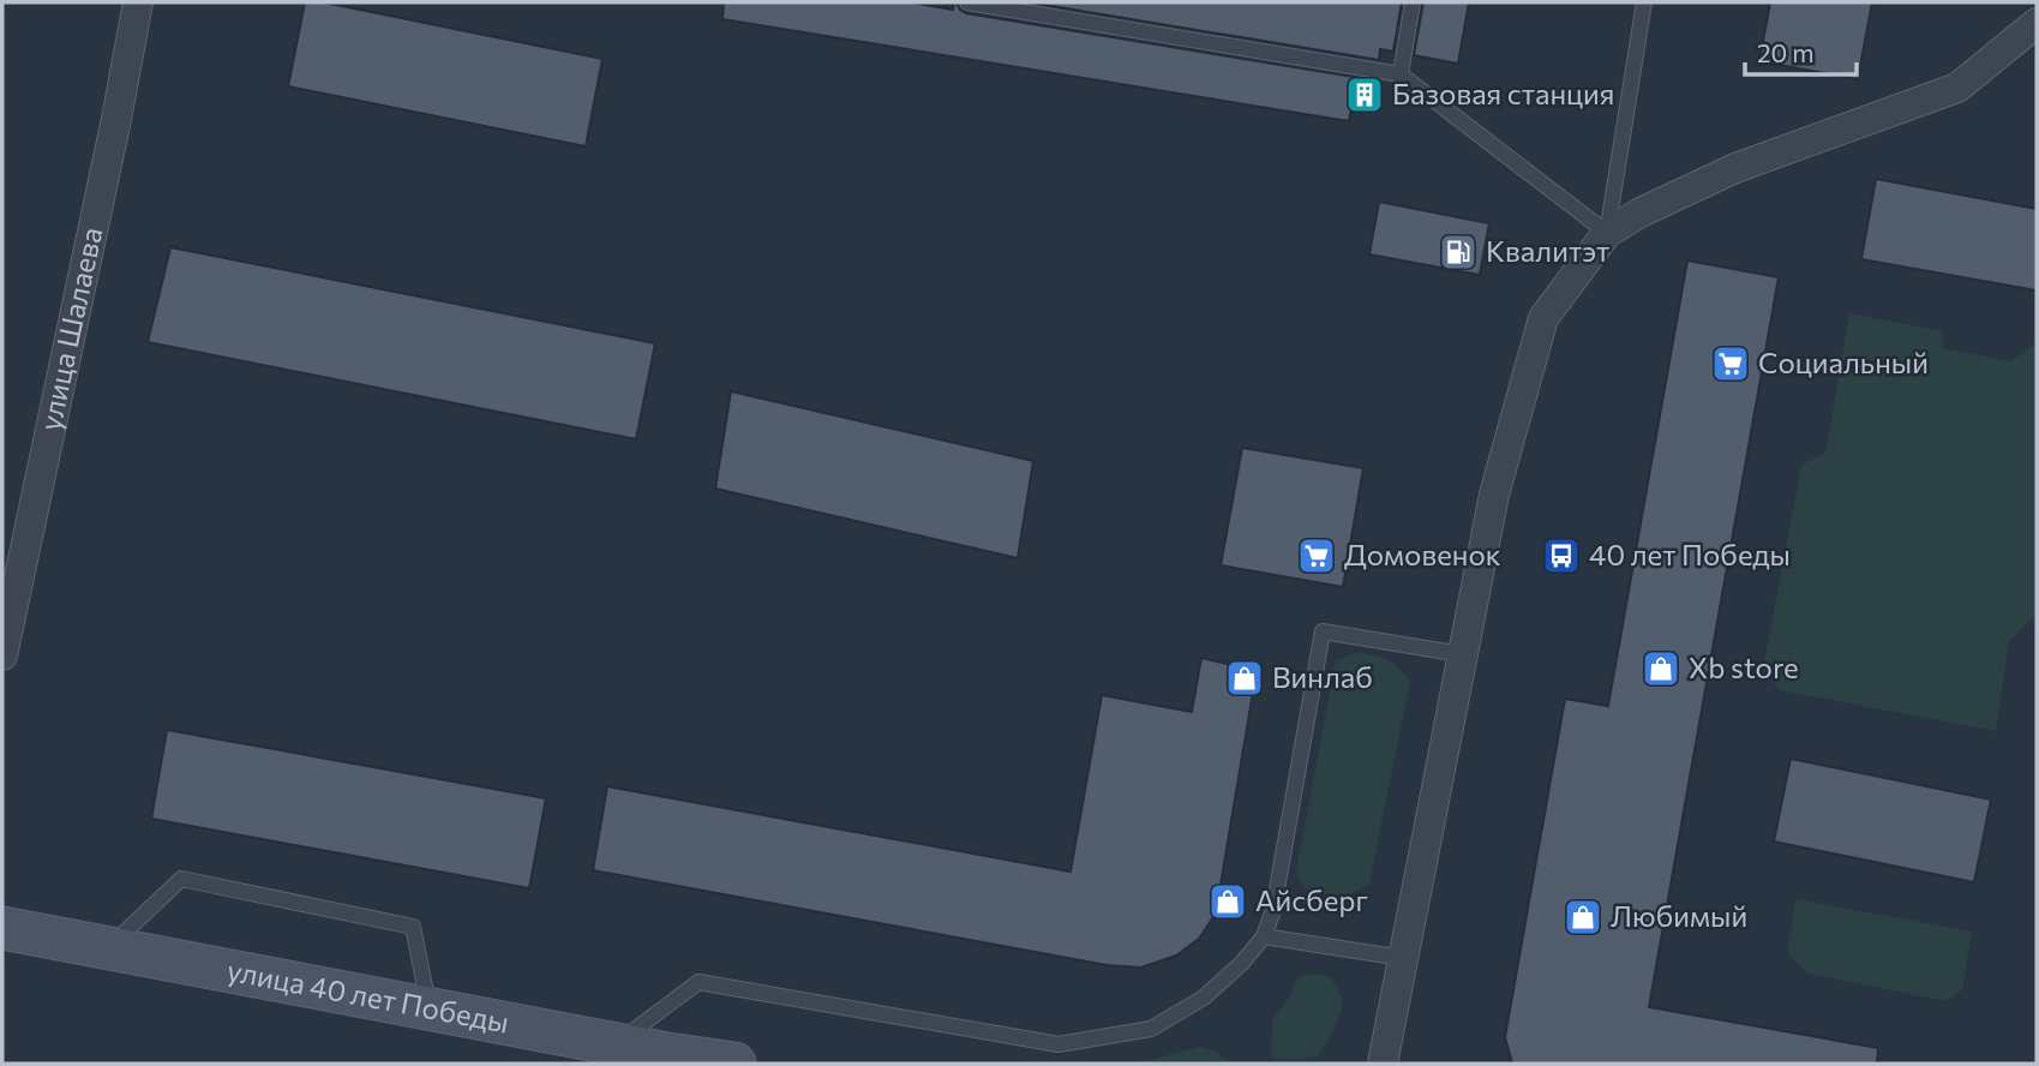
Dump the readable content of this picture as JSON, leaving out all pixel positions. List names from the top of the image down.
{
  "streets": {
    "main road": ["улица 40 лет Победы"],
    "street": ["улица Шалаева"]
  },
  "places": {
    "building": ["Базовая станция"],
    "fuel station": ["Квалитэт"],
    "supermarket": ["Социальный", "Домовенок"],
    "bus stop": ["40 лет Победы"],
    "shop": [
      "Xb store",
      "Винлаб",
      "Айсберг",
      "Любимый"
    ]
  },
  "scale_bar": "20 m"
}
